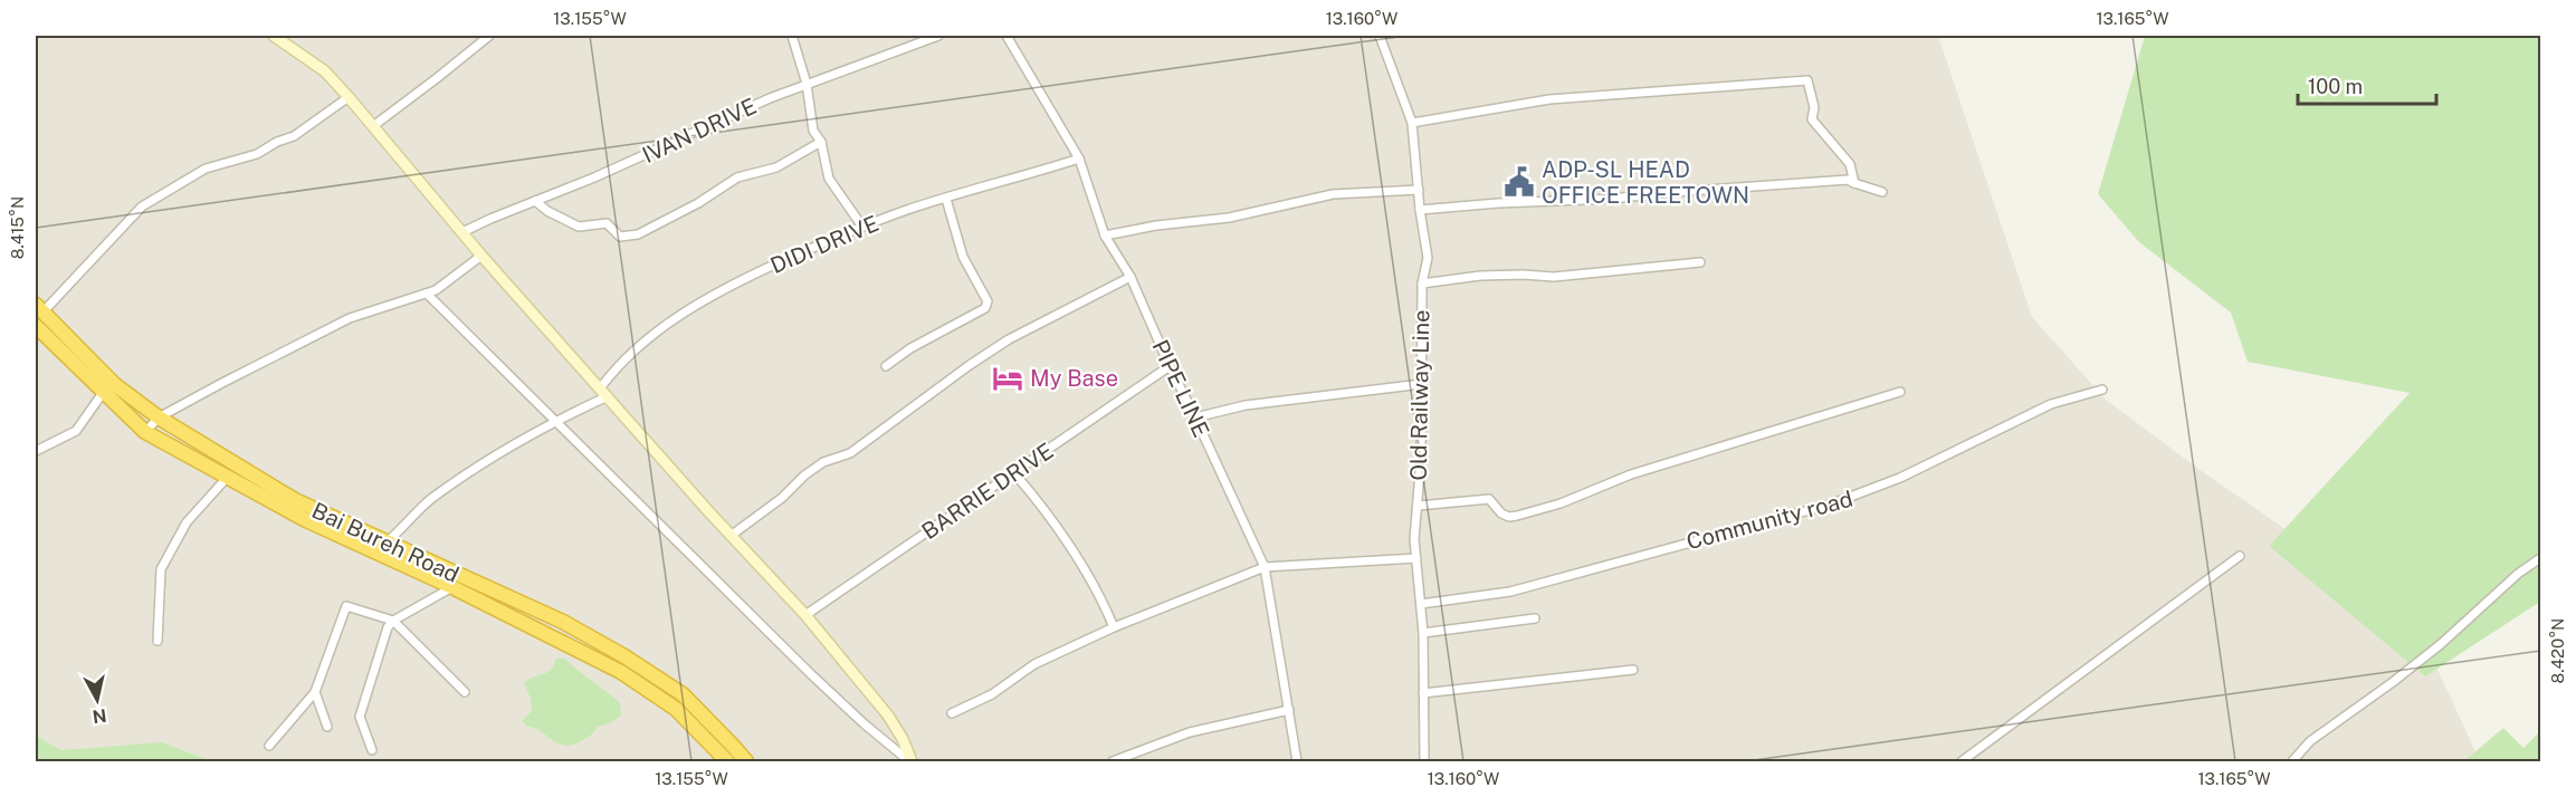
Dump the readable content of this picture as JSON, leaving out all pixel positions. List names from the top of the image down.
{
  "streets": {
    "highway": ["Bai Bureh Road"],
    "street": [
      "IVAN DRIVE",
      "DIDI DRIVE",
      "PIPE LINE",
      "Old Railway Line",
      "BARRIE DRIVE",
      "Community road"
    ]
  },
  "crossings": [
    ["DIDI DRIVE", "PIPE LINE"],
    ["PIPE LINE", "BARRIE DRIVE"],
    ["Old Railway Line", "Community road"]
  ],
  "places": {
    "public building": ["ADP-SL HEAD OFFICE FREETOWN"],
    "hotel": ["My Base"]
  },
  "scale_bar": "100 m",
  "north": "bottom",
  "coordinates": [
    "13.155°W",
    "13.160°W",
    "13.165°W",
    "8.415°N",
    "8.420°N"
  ]
}
